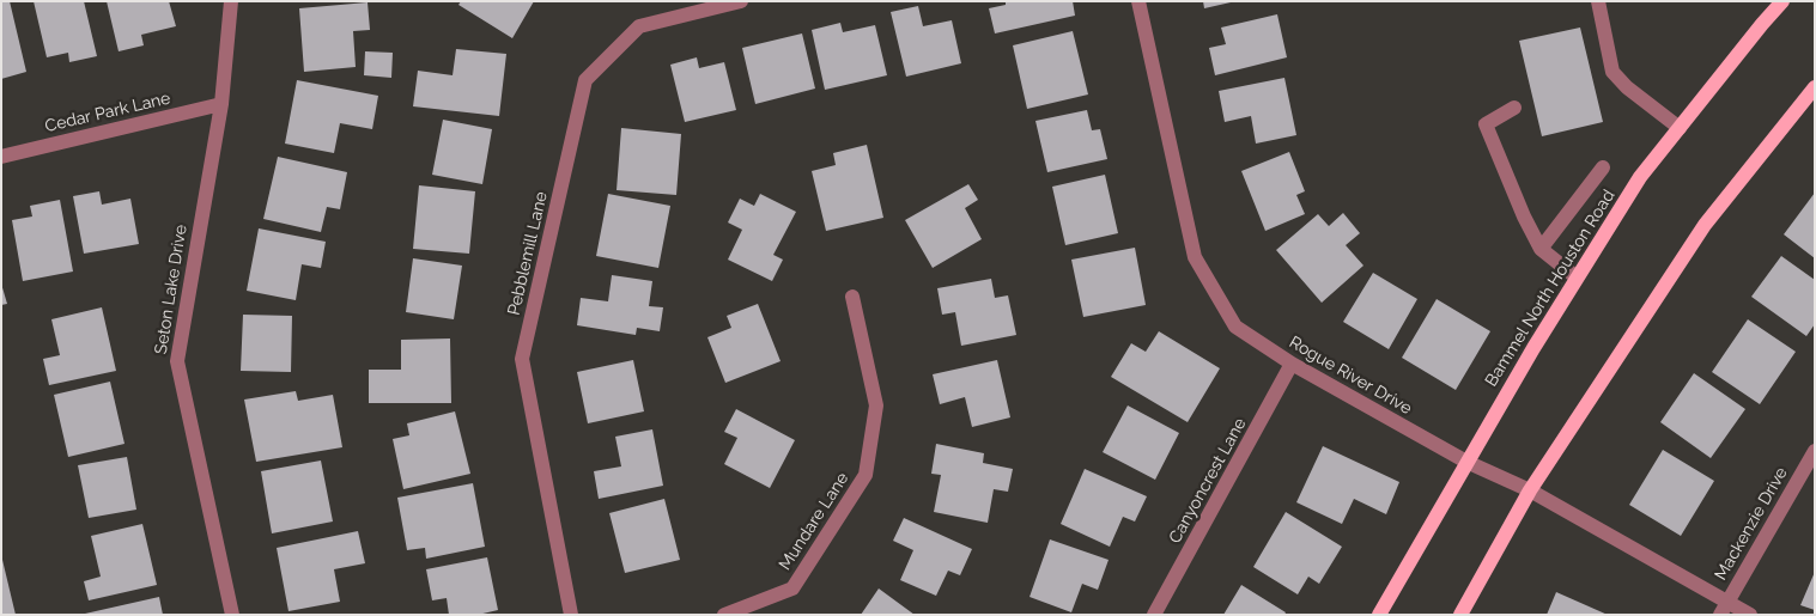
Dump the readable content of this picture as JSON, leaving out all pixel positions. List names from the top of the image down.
{
  "streets": {
    "main road": ["Bammel North Houston Road"],
    "street": [
      "Cedar Park Lane",
      "Pebblemill Lane",
      "Seton Lake Drive",
      "Rogue River Drive",
      "Canyoncrest Lane",
      "Mundare Lane",
      "Mackenzie Drive"
    ]
  },
  "crossings": [
    ["Cedar Park Lane", "Seton Lake Drive"],
    ["Bammel North Houston Road", "Rogue River Drive"],
    ["Rogue River Drive", "Canyoncrest Lane"],
    ["Rogue River Drive", "Mackenzie Drive"]
  ]
}
